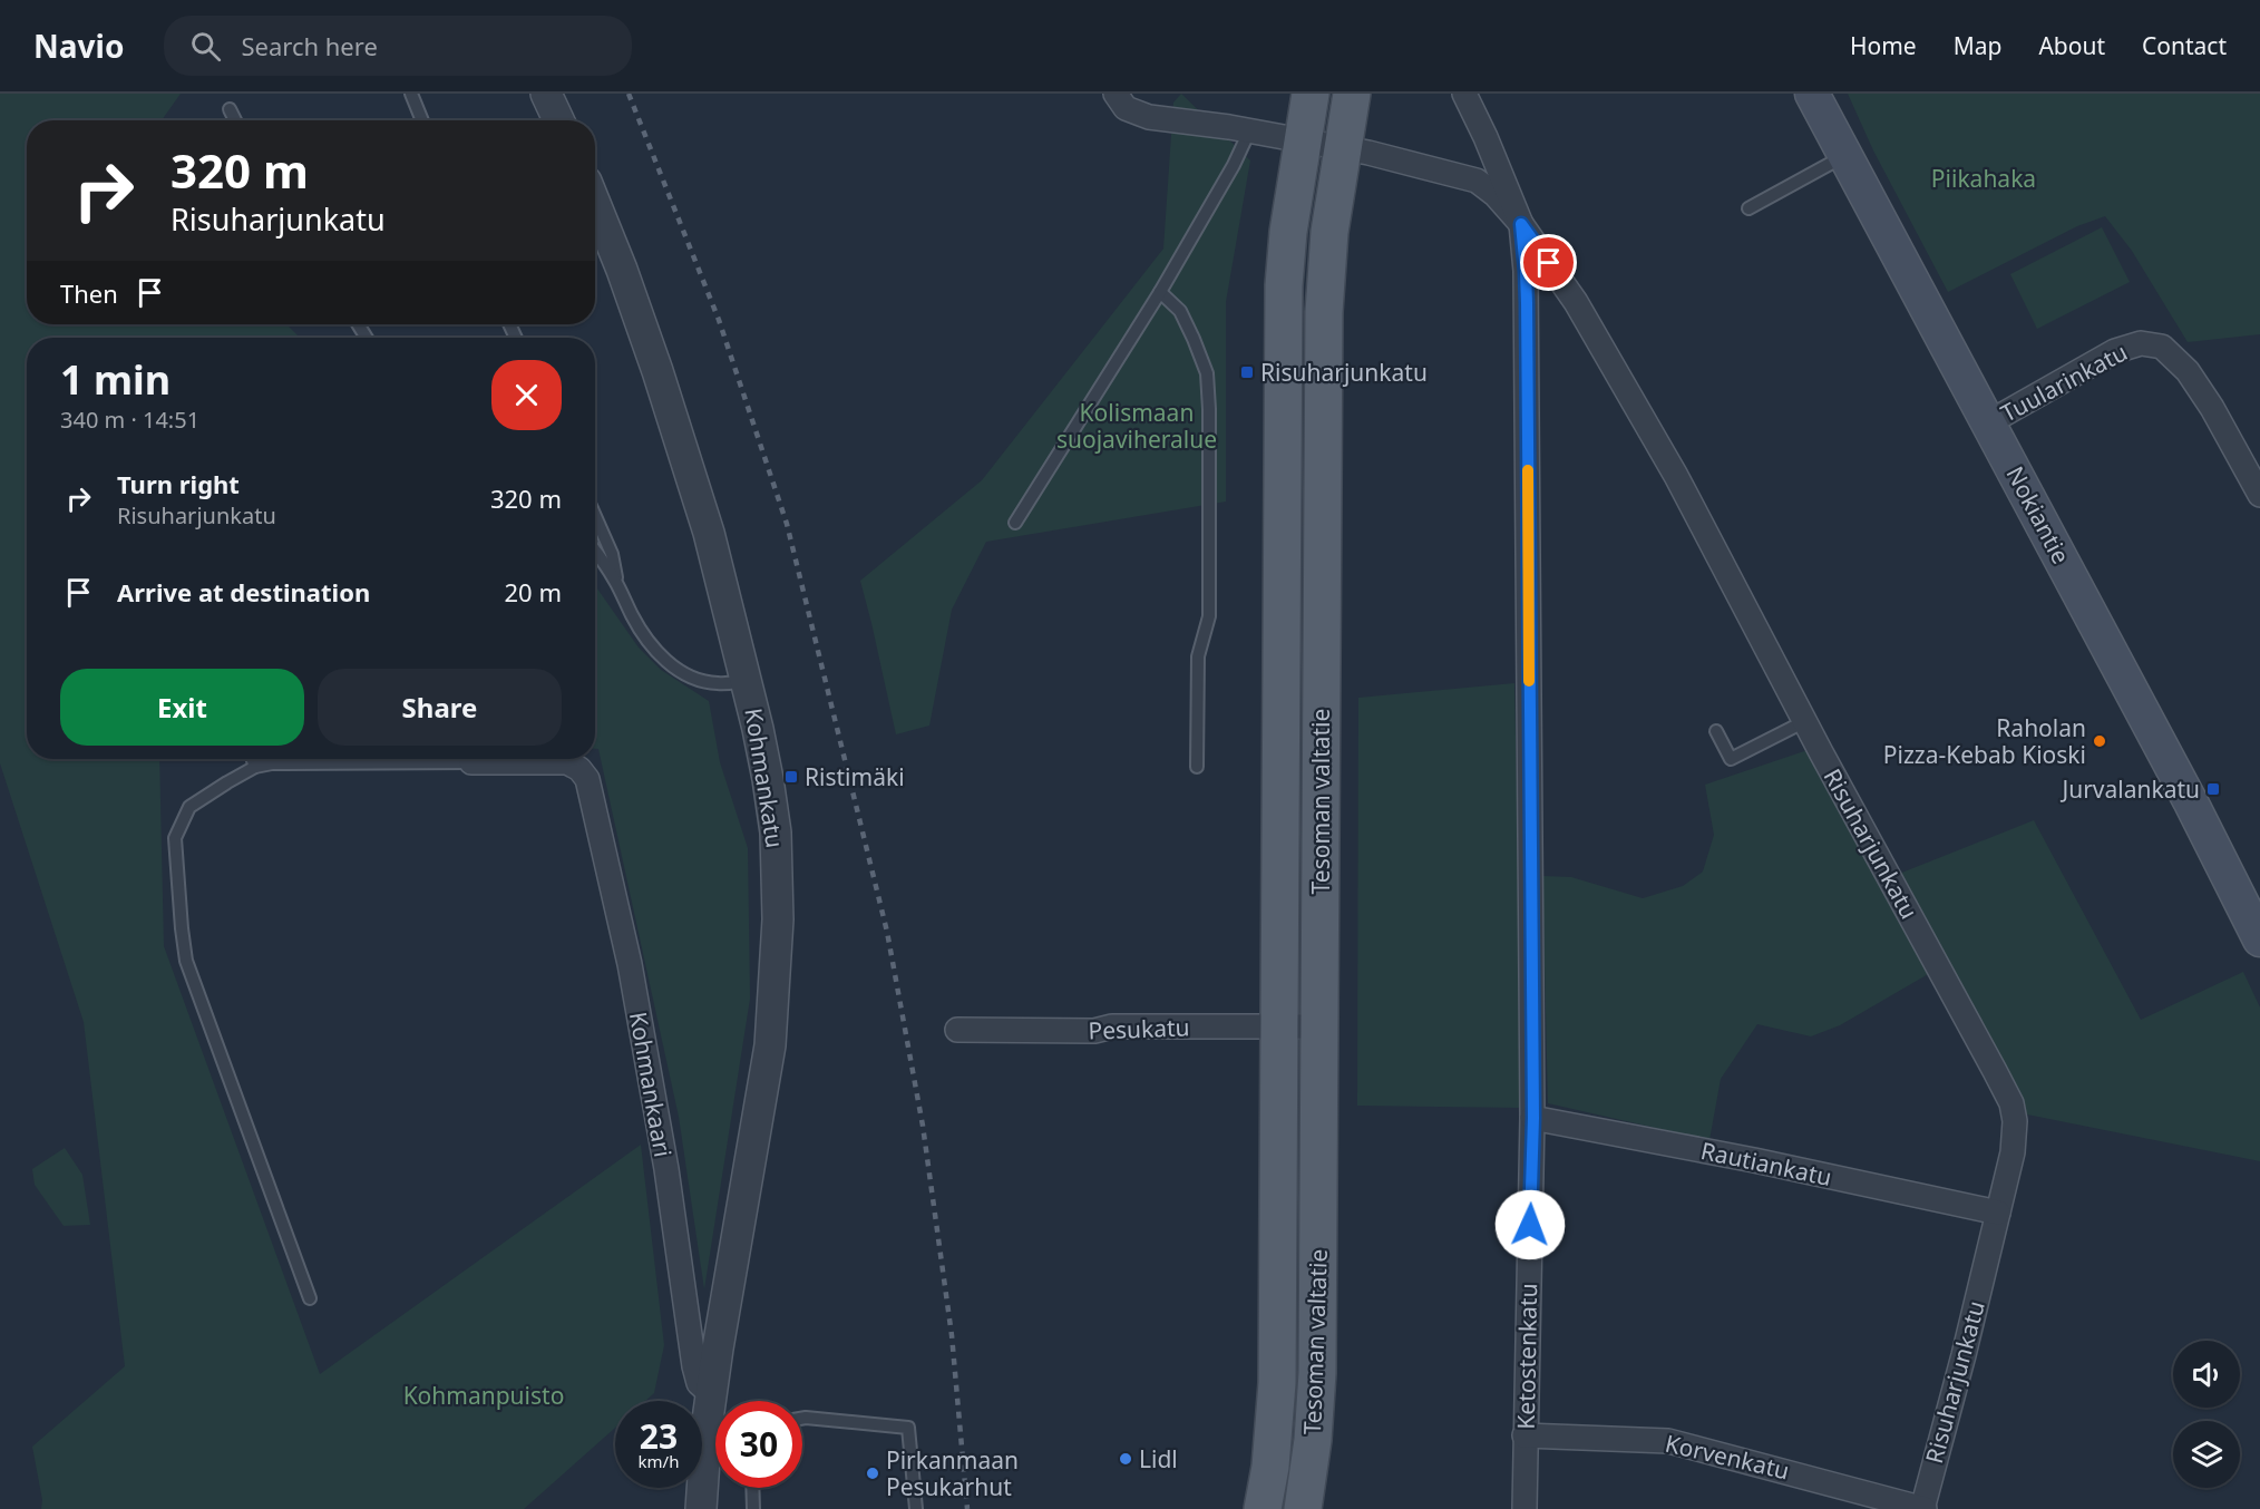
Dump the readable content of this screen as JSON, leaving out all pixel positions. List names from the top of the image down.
{
  "streets": {
    "main road": ["Nokiantie", "Tesoman valtatie"],
    "street": [
      "Tuularinkatu",
      "Kohmankatu",
      "Risuharjunkatu",
      "Pesukatu",
      "Kohmankaari",
      "Rautiankatu",
      "Ketostenkatu",
      "Korvenkatu"
    ]
  },
  "crossings": [
    ["Tuularinkatu", "Nokiantie"],
    ["Kohmankatu", "Kohmankaari"],
    ["Tesoman valtatie", "Pesukatu"],
    ["Risuharjunkatu", "Rautiankatu"],
    ["Risuharjunkatu", "Ketostenkatu"],
    ["Risuharjunkatu", "Korvenkatu"],
    ["Rautiankatu", "Ketostenkatu"],
    ["Ketostenkatu", "Korvenkatu"]
  ],
  "parks": ["Piikahaka", "Kolismaan suojaviheralue", "Kohmanpuisto"],
  "places": {
    "transit": ["Risuharjunkatu", "Ristimäki", "Jurvalankatu"],
    "other": ["Raholan Pizza-Kebab Kioski", "Lidl", "Pirkanmaan Pesukarhut"]
  },
  "page": {
    "header": "Navio",
    "search": "Search here",
    "nav": [
      "Home",
      "Map",
      "About",
      "Contact"
    ],
    "turn": ["320 m", "Risuharjunkatu"],
    "then": "Then",
    "heading": ["1 min", "340 m · 14:51"],
    "list": [
      {
        "name": "Turn right",
        "note": "Risuharjunkatu",
        "value": "320 m"
      },
      {
        "name": "Arrive at destination",
        "value": "20 m"
      }
    ],
    "buttons": ["Exit", "Share"],
    "speed": "23 km/h",
    "limit": "30"
  }
}
